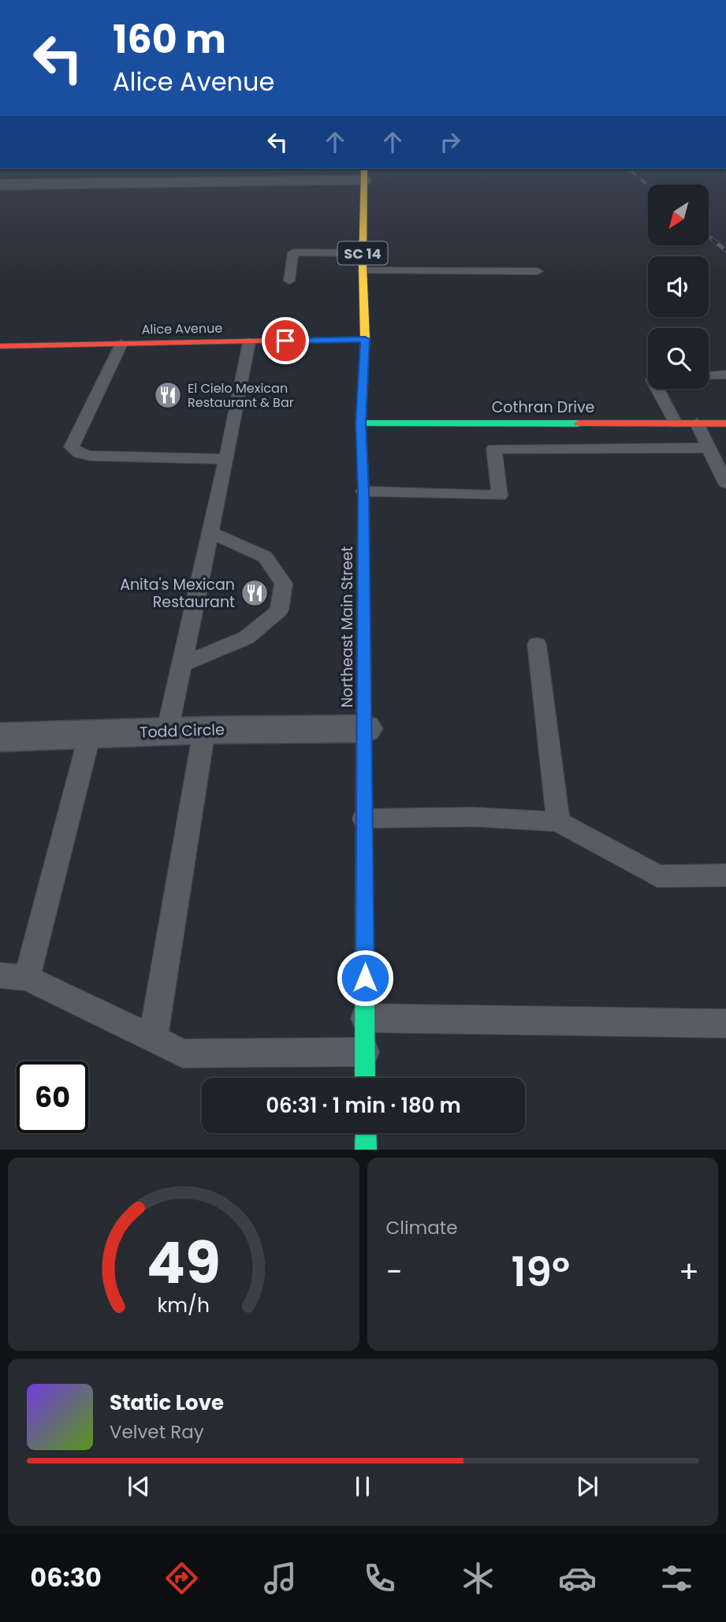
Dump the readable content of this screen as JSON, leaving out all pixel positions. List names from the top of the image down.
{
  "streets": {
    "main road": [
      "SC 14",
      "Alice Avenue",
      "Cothran Drive",
      "Northeast Main Street"
    ],
    "street": ["Todd Circle"]
  },
  "crossings": [
    ["Alice Avenue", "Northeast Main Street"],
    ["Cothran Drive", "Northeast Main Street"],
    ["Northeast Main Street", "Todd Circle"]
  ],
  "places": {
    "restaurant": ["El Cielo Mexican Restaurant & Bar", "Anita's Mexican Restaurant"]
  },
  "north": "bottom left",
  "page": {
    "turn": ["160 m", "Alice Avenue"],
    "limit": "60",
    "trip": "06:31 · 1 min · 180 m",
    "tile": "Climate",
    "heat": ["−", "19°", "+"],
    "song": ["Static Love", "Velvet Ray"],
    "tabs": "06:30",
    "gauge": ["49", "km/h"]
  }
}
